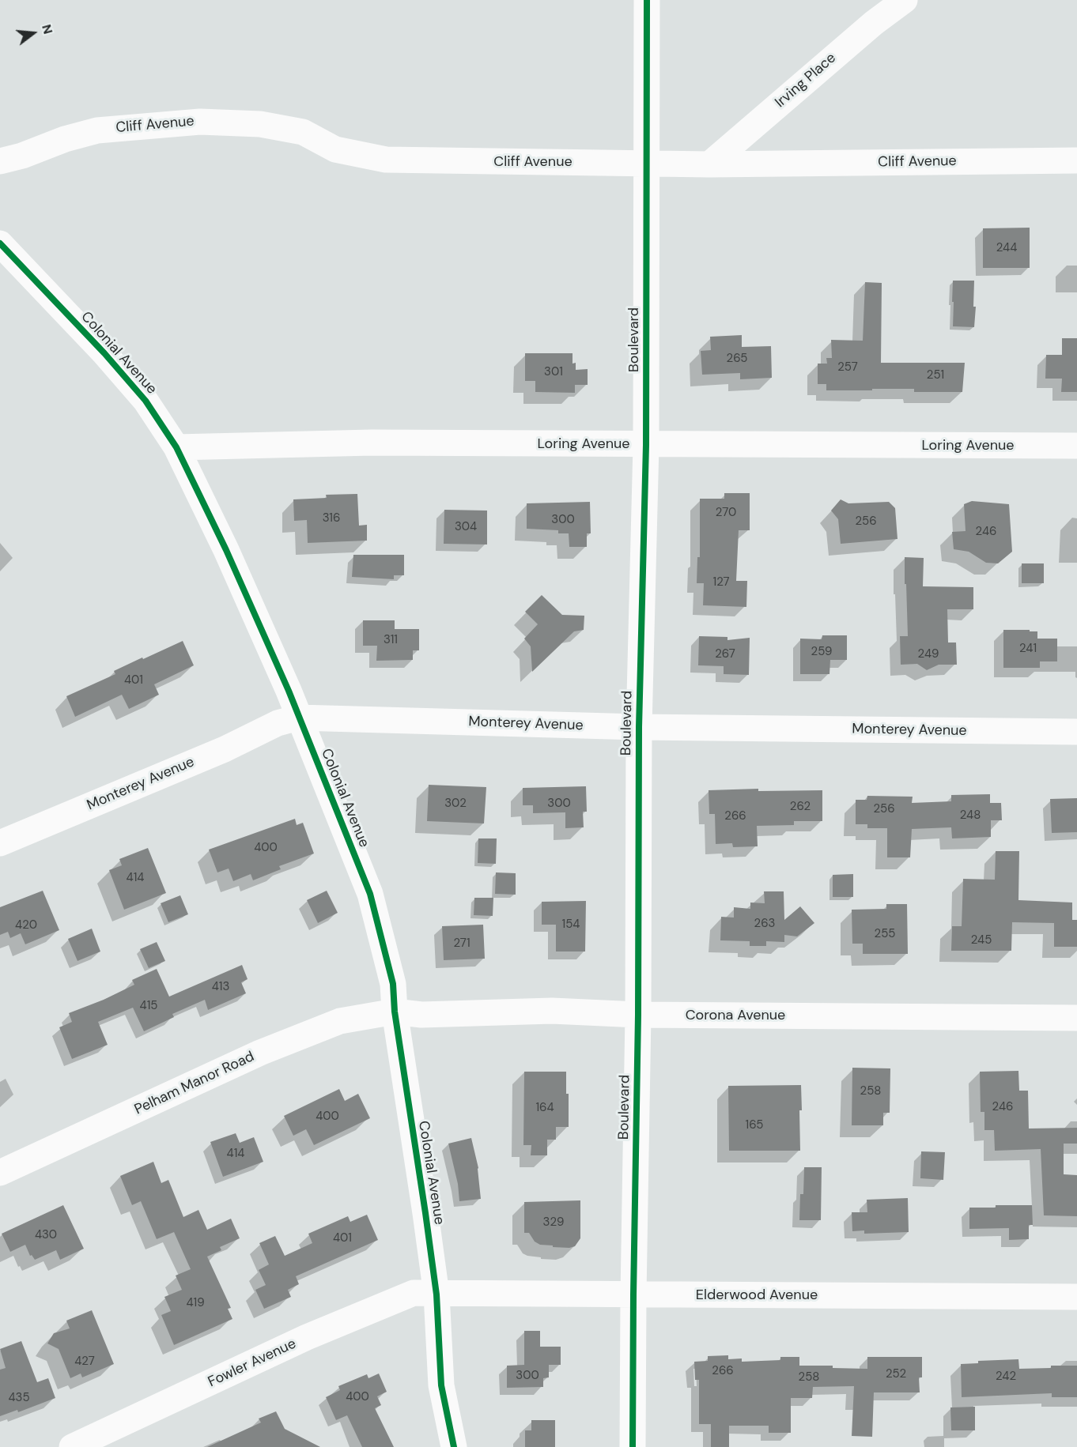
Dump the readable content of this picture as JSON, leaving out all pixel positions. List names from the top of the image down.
{
  "streets": {
    "street": [
      "Irving Place",
      "Cliff Avenue",
      "Boulevard",
      "Colonial Avenue",
      "Loring Avenue",
      "Monterey Avenue",
      "Corona Avenue",
      "Pelham Manor Road",
      "Elderwood Avenue",
      "Fowler Avenue"
    ]
  },
  "crossings": [
    ["Irving Place", "Cliff Avenue"],
    ["Cliff Avenue", "Boulevard"],
    ["Boulevard", "Loring Avenue"],
    ["Boulevard", "Monterey Avenue"],
    ["Boulevard", "Corona Avenue"],
    ["Boulevard", "Elderwood Avenue"],
    ["Colonial Avenue", "Loring Avenue"],
    ["Colonial Avenue", "Monterey Avenue"],
    ["Colonial Avenue", "Corona Avenue"],
    ["Colonial Avenue", "Pelham Manor Road"],
    ["Colonial Avenue", "Elderwood Avenue"],
    ["Colonial Avenue", "Fowler Avenue"],
    ["Corona Avenue", "Pelham Manor Road"],
    ["Elderwood Avenue", "Fowler Avenue"]
  ],
  "house_numbers": [
    "244",
    "265",
    "257",
    "301",
    "251",
    "270",
    "316",
    "300",
    "256",
    "304",
    "246",
    "127",
    "311",
    "241",
    "259",
    "267",
    "249",
    "401",
    "302",
    "300",
    "262",
    "256",
    "248",
    "266",
    "400",
    "414",
    "263",
    "154",
    "420",
    "255",
    "245",
    "271",
    "413",
    "415",
    "258",
    "246",
    "164",
    "400",
    "165",
    "414",
    "329",
    "430",
    "401",
    "419",
    "427",
    "266",
    "252",
    "300",
    "242",
    "258",
    "400",
    "435"
  ],
  "north": "right"
}
